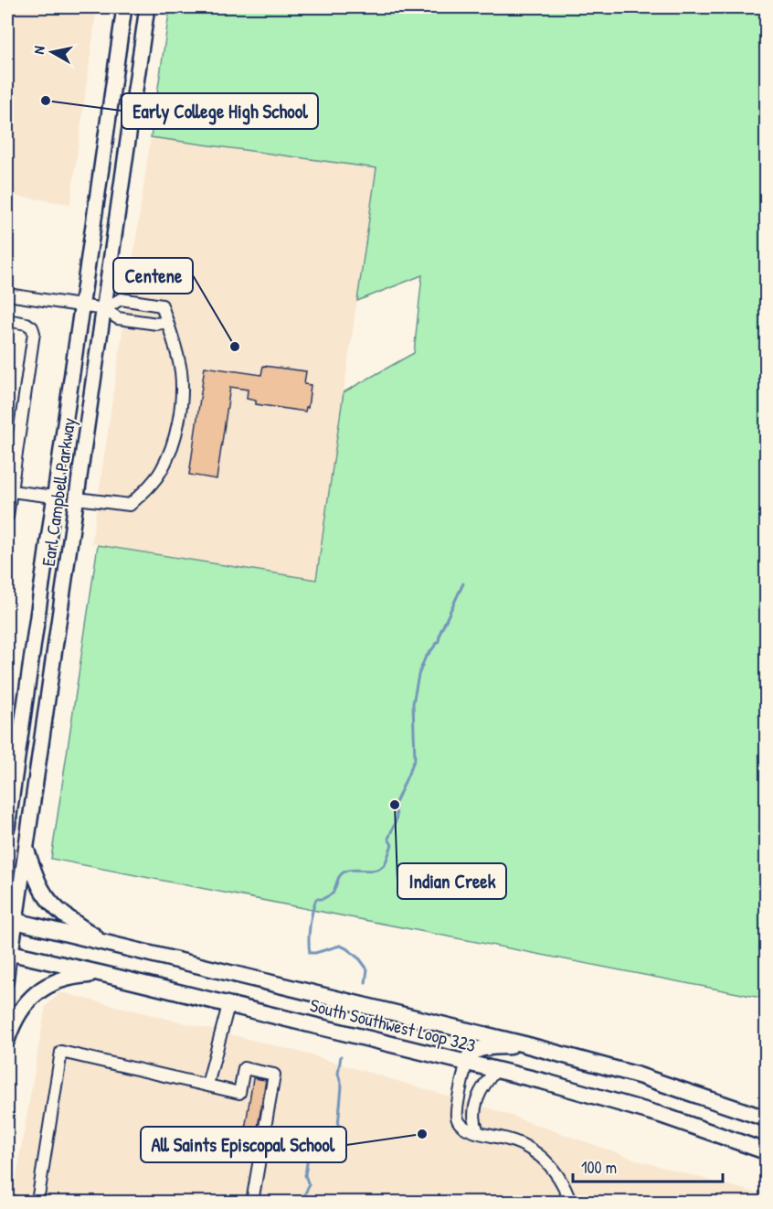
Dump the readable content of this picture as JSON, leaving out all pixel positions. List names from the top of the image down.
{
  "streets": {
    "highway": ["South Southwest Loop 323"],
    "main road": ["Earl Campbell Parkway"]
  },
  "crossings": [
    ["Earl Campbell Parkway", "South Southwest Loop 323"]
  ],
  "places": [
    "Early College High School",
    "Centene",
    "Indian Creek",
    "All Saints Episcopal School"
  ],
  "scale_bar": "100 m",
  "north": "left"
}
